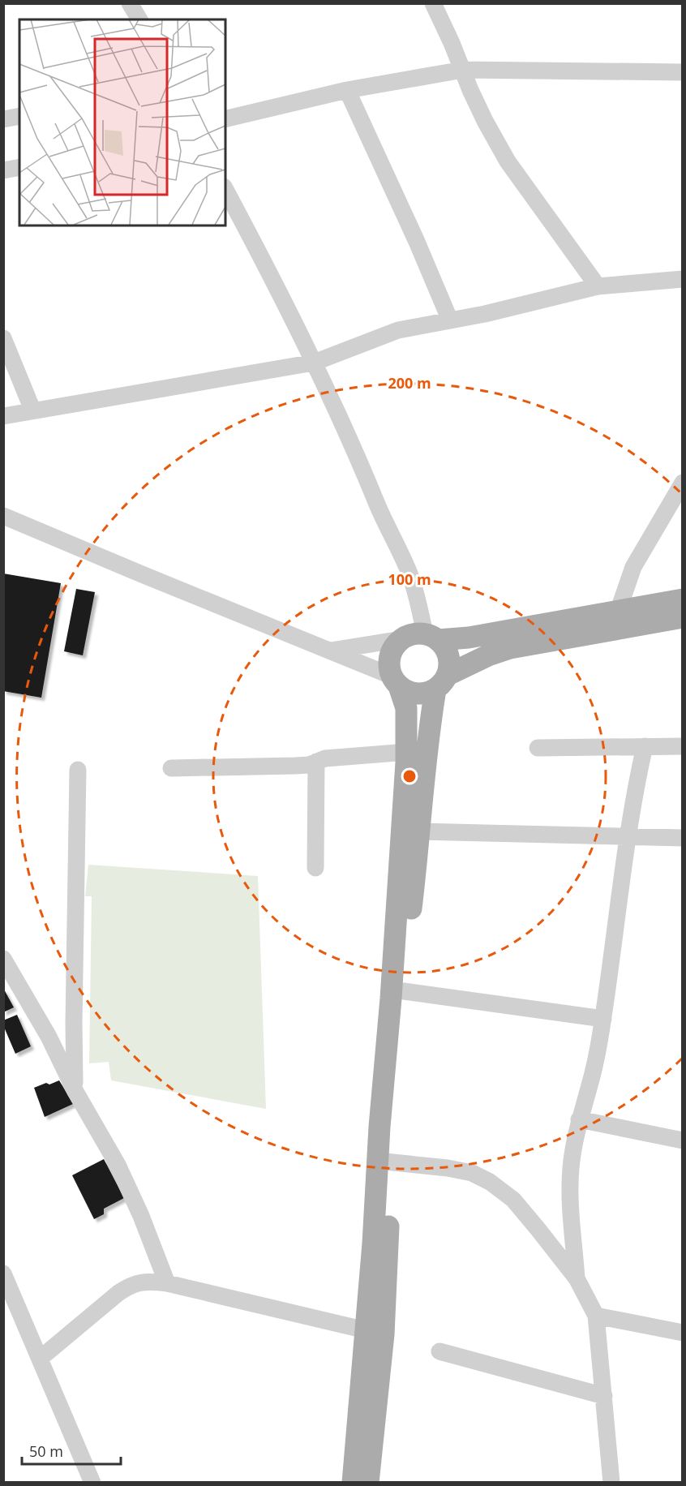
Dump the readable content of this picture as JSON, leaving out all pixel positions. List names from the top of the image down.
{
  "scale_bar": "50 m",
  "rings": ["200 m", "100 m"]
}
